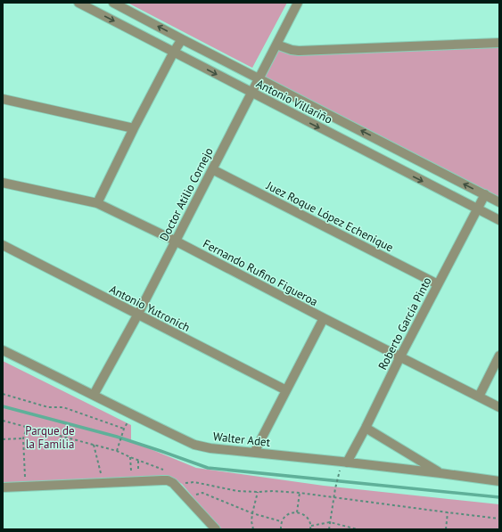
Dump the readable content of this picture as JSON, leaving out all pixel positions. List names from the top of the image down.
{
  "streets": {
    "street": [
      "Antonio Villariño",
      "Doctor Atilio Cornejo",
      "Juez Roque López Echenique",
      "Fernando Rufino Figueroa",
      "Antonio Yutronich",
      "Roberto García Pinto",
      "Walter Adet"
    ]
  },
  "crossings": [
    ["Antonio Villariño", "Doctor Atilio Cornejo"],
    ["Antonio Villariño", "Roberto García Pinto"],
    ["Doctor Atilio Cornejo", "Juez Roque López Echenique"],
    ["Doctor Atilio Cornejo", "Fernando Rufino Figueroa"],
    ["Doctor Atilio Cornejo", "Antonio Yutronich"],
    ["Doctor Atilio Cornejo", "Walter Adet"],
    ["Juez Roque López Echenique", "Roberto García Pinto"],
    ["Fernando Rufino Figueroa", "Roberto García Pinto"],
    ["Roberto García Pinto", "Walter Adet"]
  ],
  "parks": ["Parque de la Familia"]
}
